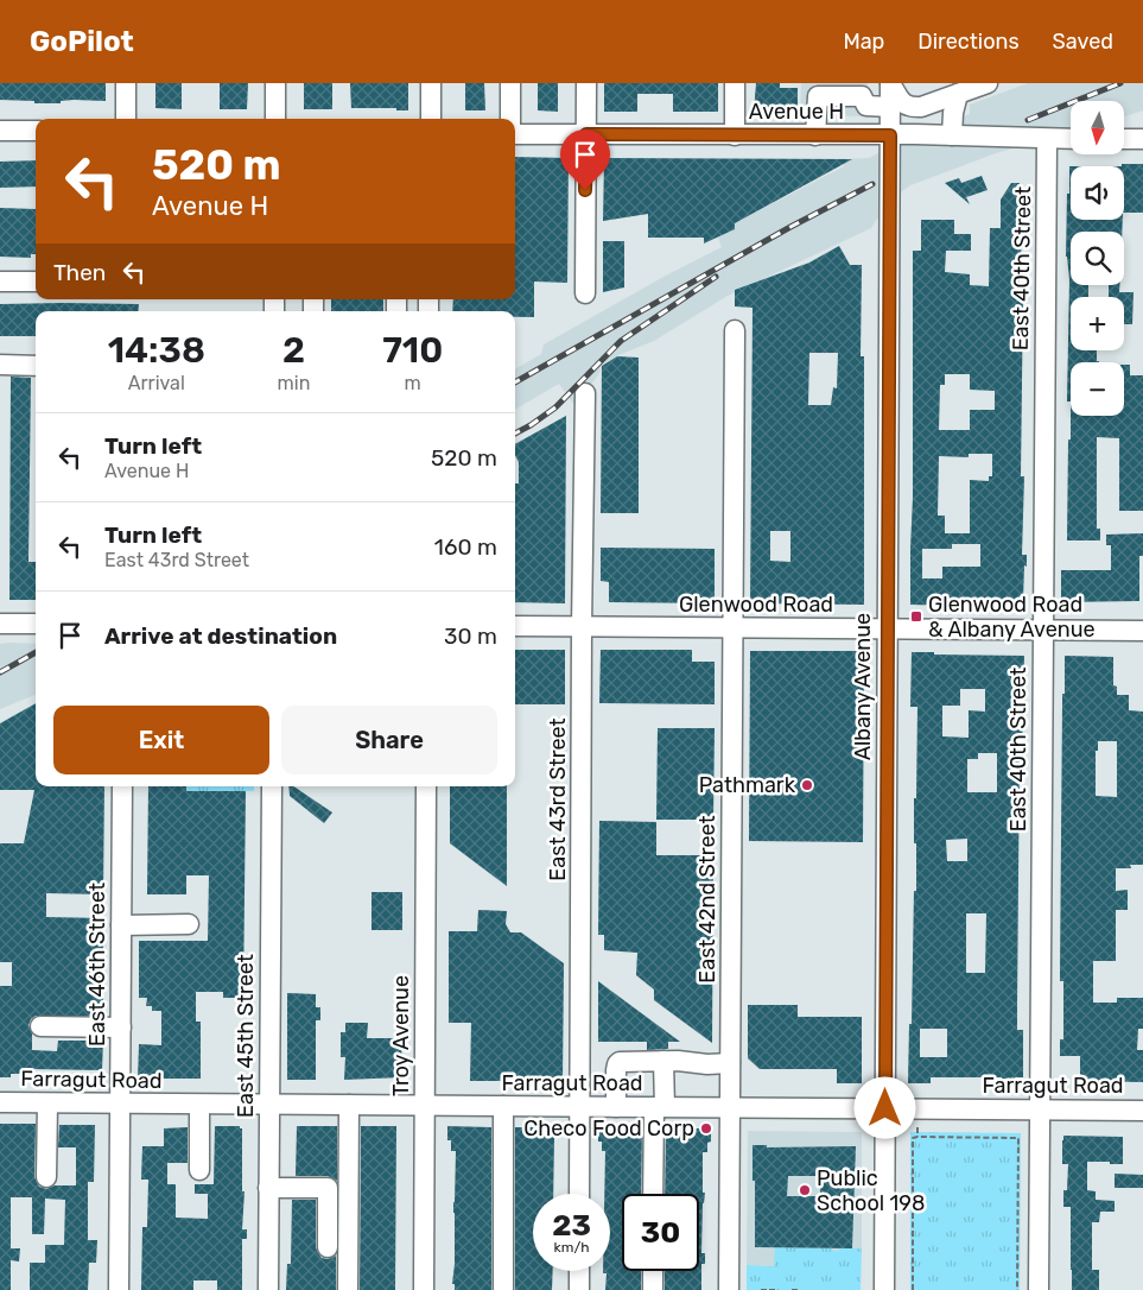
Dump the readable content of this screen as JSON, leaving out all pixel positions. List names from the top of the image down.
{
  "streets": {
    "street": [
      "Avenue H",
      "East 40th Street",
      "Glenwood Road",
      "Albany Avenue",
      "East 43rd Street",
      "East 42nd Street",
      "East 46th Street",
      "East 45th Street",
      "Troy Avenue",
      "Farragut Road"
    ]
  },
  "crossings": [
    ["Avenue H", "East 40th Street"],
    ["Avenue H", "Albany Avenue"],
    ["East 40th Street", "Glenwood Road"],
    ["East 40th Street", "Farragut Road"],
    ["Glenwood Road", "Albany Avenue"],
    ["Glenwood Road", "East 43rd Street"],
    ["Glenwood Road", "East 42nd Street"],
    ["Albany Avenue", "Farragut Road"],
    ["East 43rd Street", "Farragut Road"],
    ["East 42nd Street", "Farragut Road"],
    ["East 46th Street", "Farragut Road"],
    ["East 45th Street", "Farragut Road"],
    ["Troy Avenue", "Farragut Road"]
  ],
  "places": {
    "transit": ["Glenwood Road & Albany Avenue"],
    "other": ["Pathmark", "Checo Food Corp", "Public School 198"]
  },
  "north": "bottom",
  "page": {
    "header": "GoPilot",
    "nav": ["Map", "Directions", "Saved"],
    "map_buttons": ["+", "−"],
    "turn": ["520 m", "Avenue H"],
    "then": "Then",
    "eta": [
      "14:38",
      "Arrival",
      "2",
      "min",
      "710",
      "m"
    ],
    "list": [
      {
        "name": "Turn left",
        "note": "Avenue H",
        "value": "520 m"
      },
      {
        "name": "Turn left",
        "note": "East 43rd Street",
        "value": "160 m"
      },
      {
        "name": "Arrive at destination",
        "value": "30 m"
      }
    ],
    "buttons": ["Exit", "Share"],
    "speed": "23 km/h",
    "limit": "30"
  }
}
